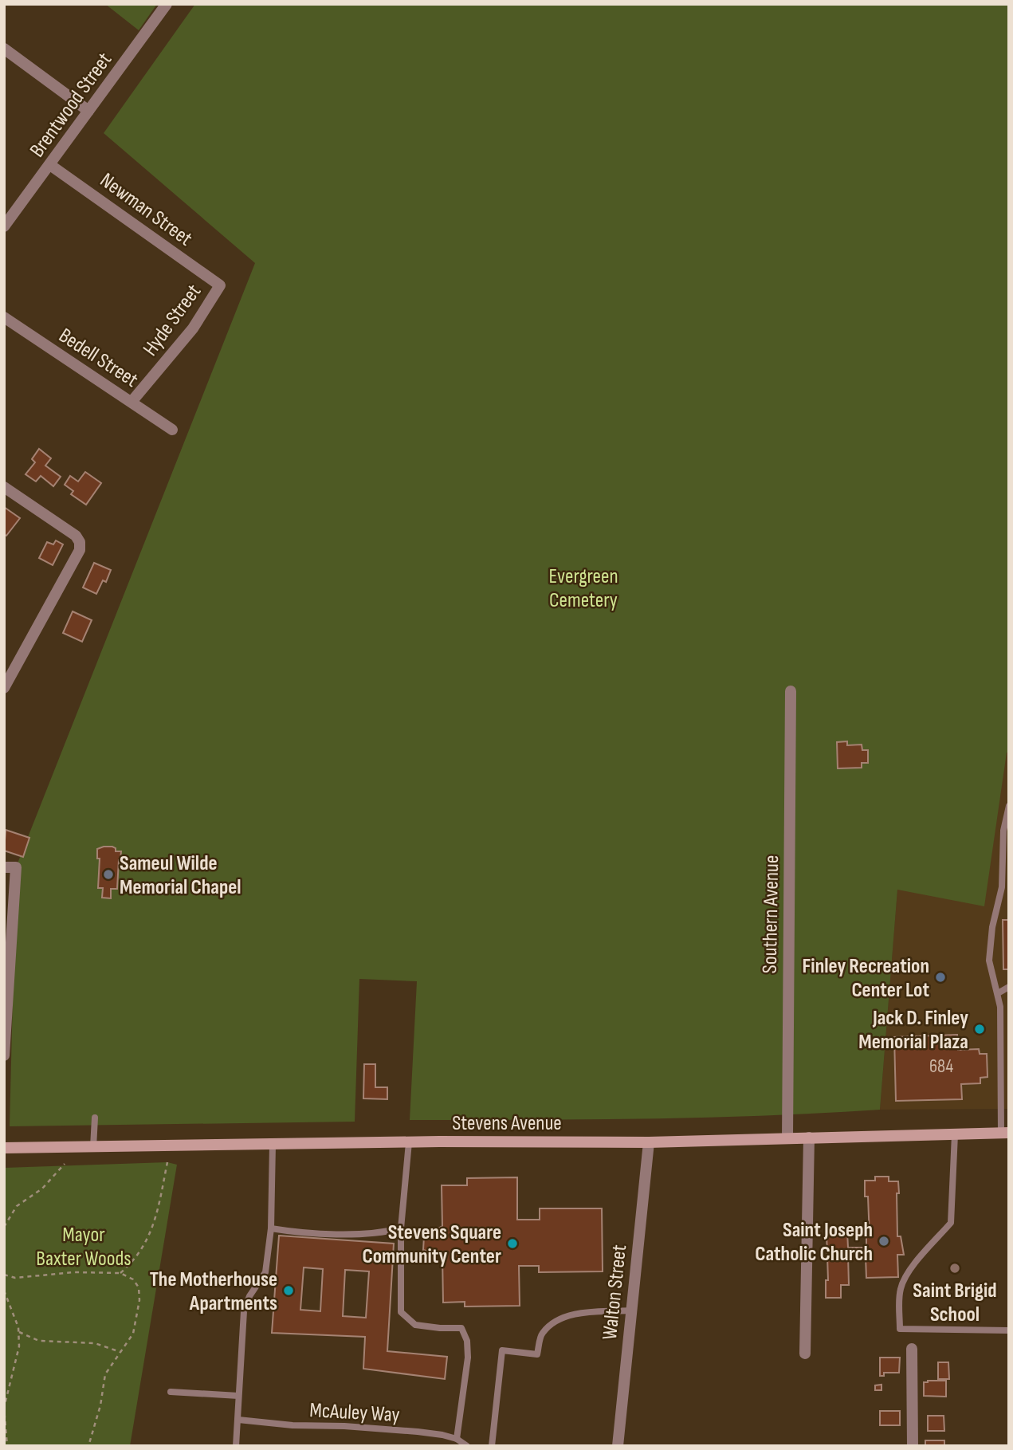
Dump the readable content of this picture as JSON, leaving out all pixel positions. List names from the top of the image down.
{
  "streets": {
    "main road": ["Stevens Avenue"],
    "street": [
      "Brentwood Street",
      "Newman Street",
      "Hyde Street",
      "Bedell Street",
      "Southern Avenue",
      "Walton Street"
    ],
    "lane": ["McAuley Way"]
  },
  "crossings": [
    ["Brentwood Street", "Newman Street"],
    ["Newman Street", "Hyde Street"],
    ["Hyde Street", "Bedell Street"],
    ["Southern Avenue", "Stevens Avenue"],
    ["Stevens Avenue", "Walton Street"]
  ],
  "parks": ["Evergreen Cemetery", "Mayor Baxter Woods"],
  "places": [
    "Sameul Wilde Memorial Chapel",
    "Finley Recreation Center Lot",
    "Jack D. Finley Memorial Plaza",
    "Saint Joseph Catholic Church",
    "Stevens Square Community Center",
    "Saint Brigid School",
    "The Motherhouse Apartments"
  ],
  "house_numbers": ["684"]
}
